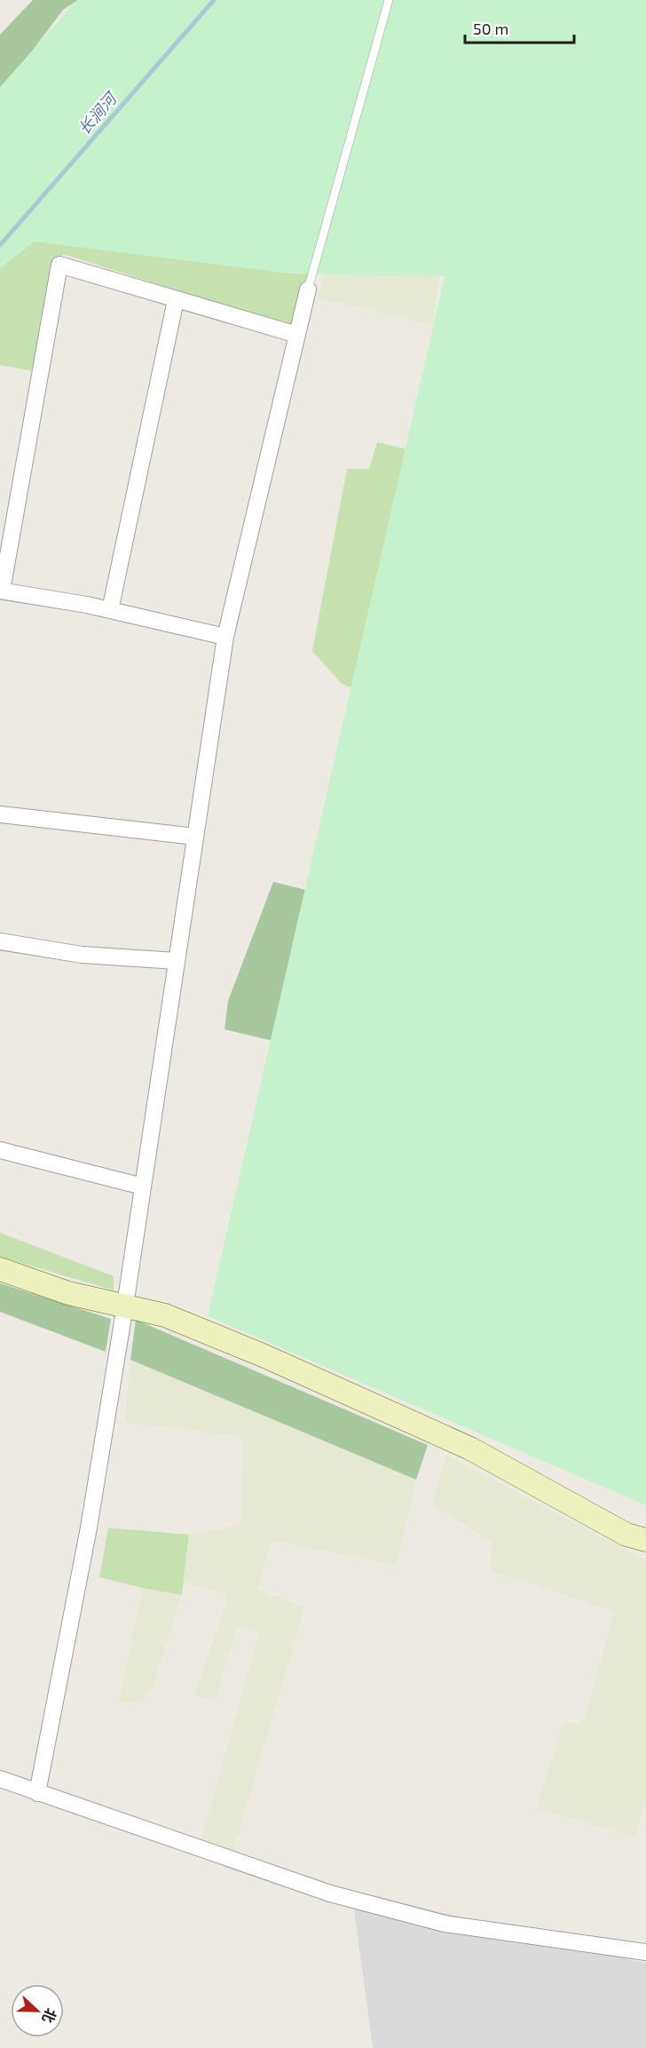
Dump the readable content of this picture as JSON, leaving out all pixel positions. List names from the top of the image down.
{
  "water": ["长涧河"],
  "scale_bar": "50 m",
  "north": "right"
}
